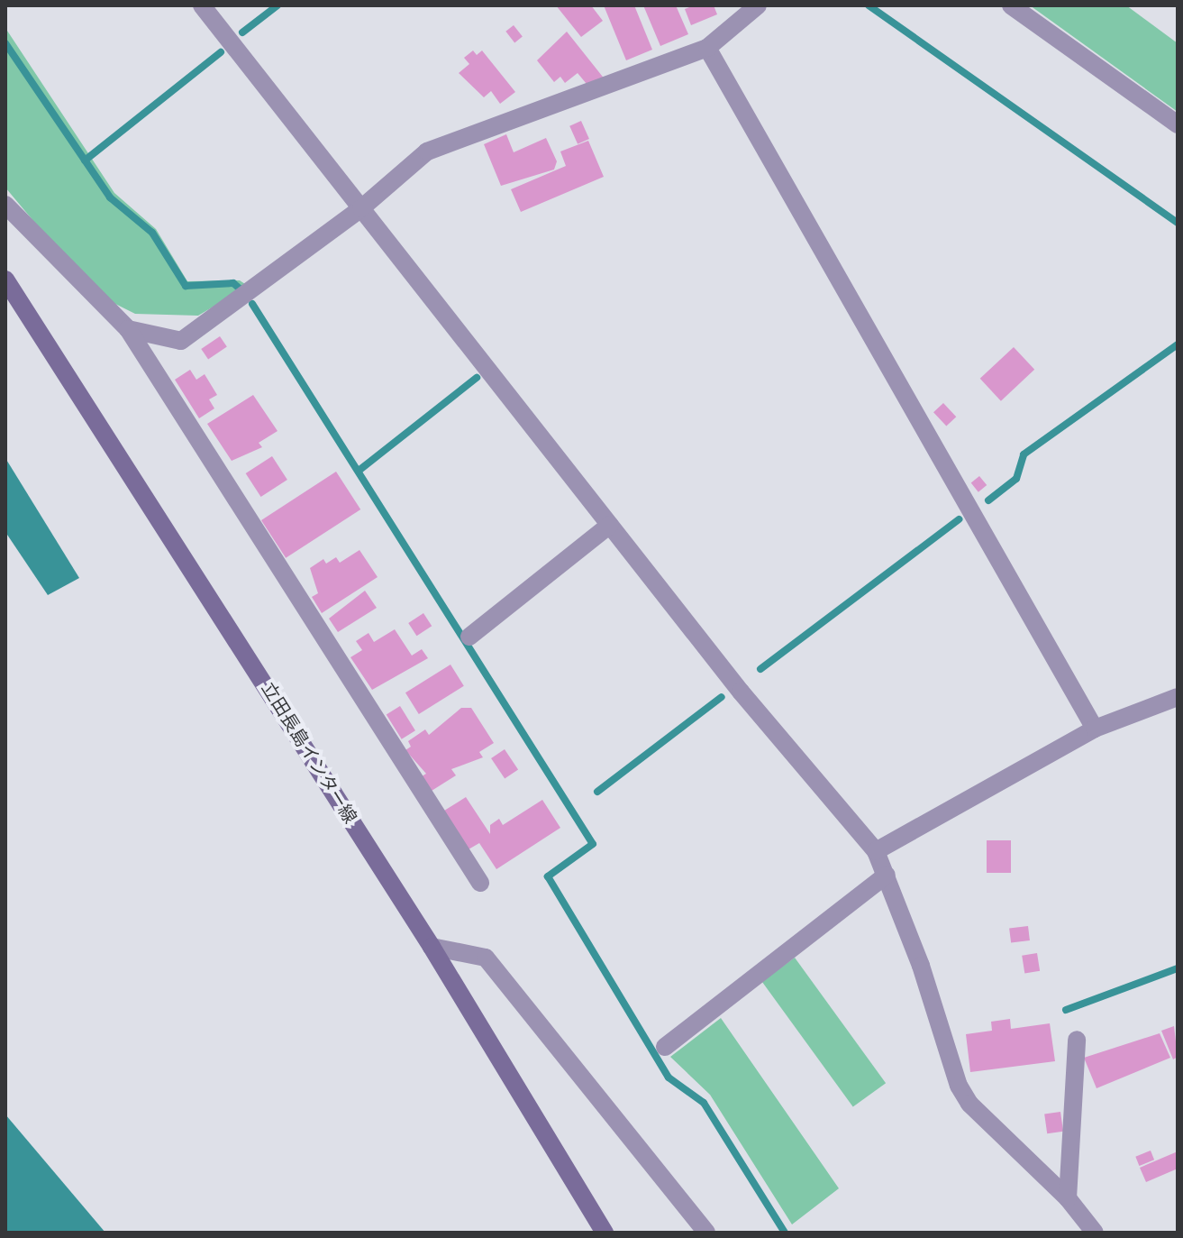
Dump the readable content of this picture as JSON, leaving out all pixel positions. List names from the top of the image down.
{
  "streets": {
    "main road": ["立田長島インター線"]
  }
}
